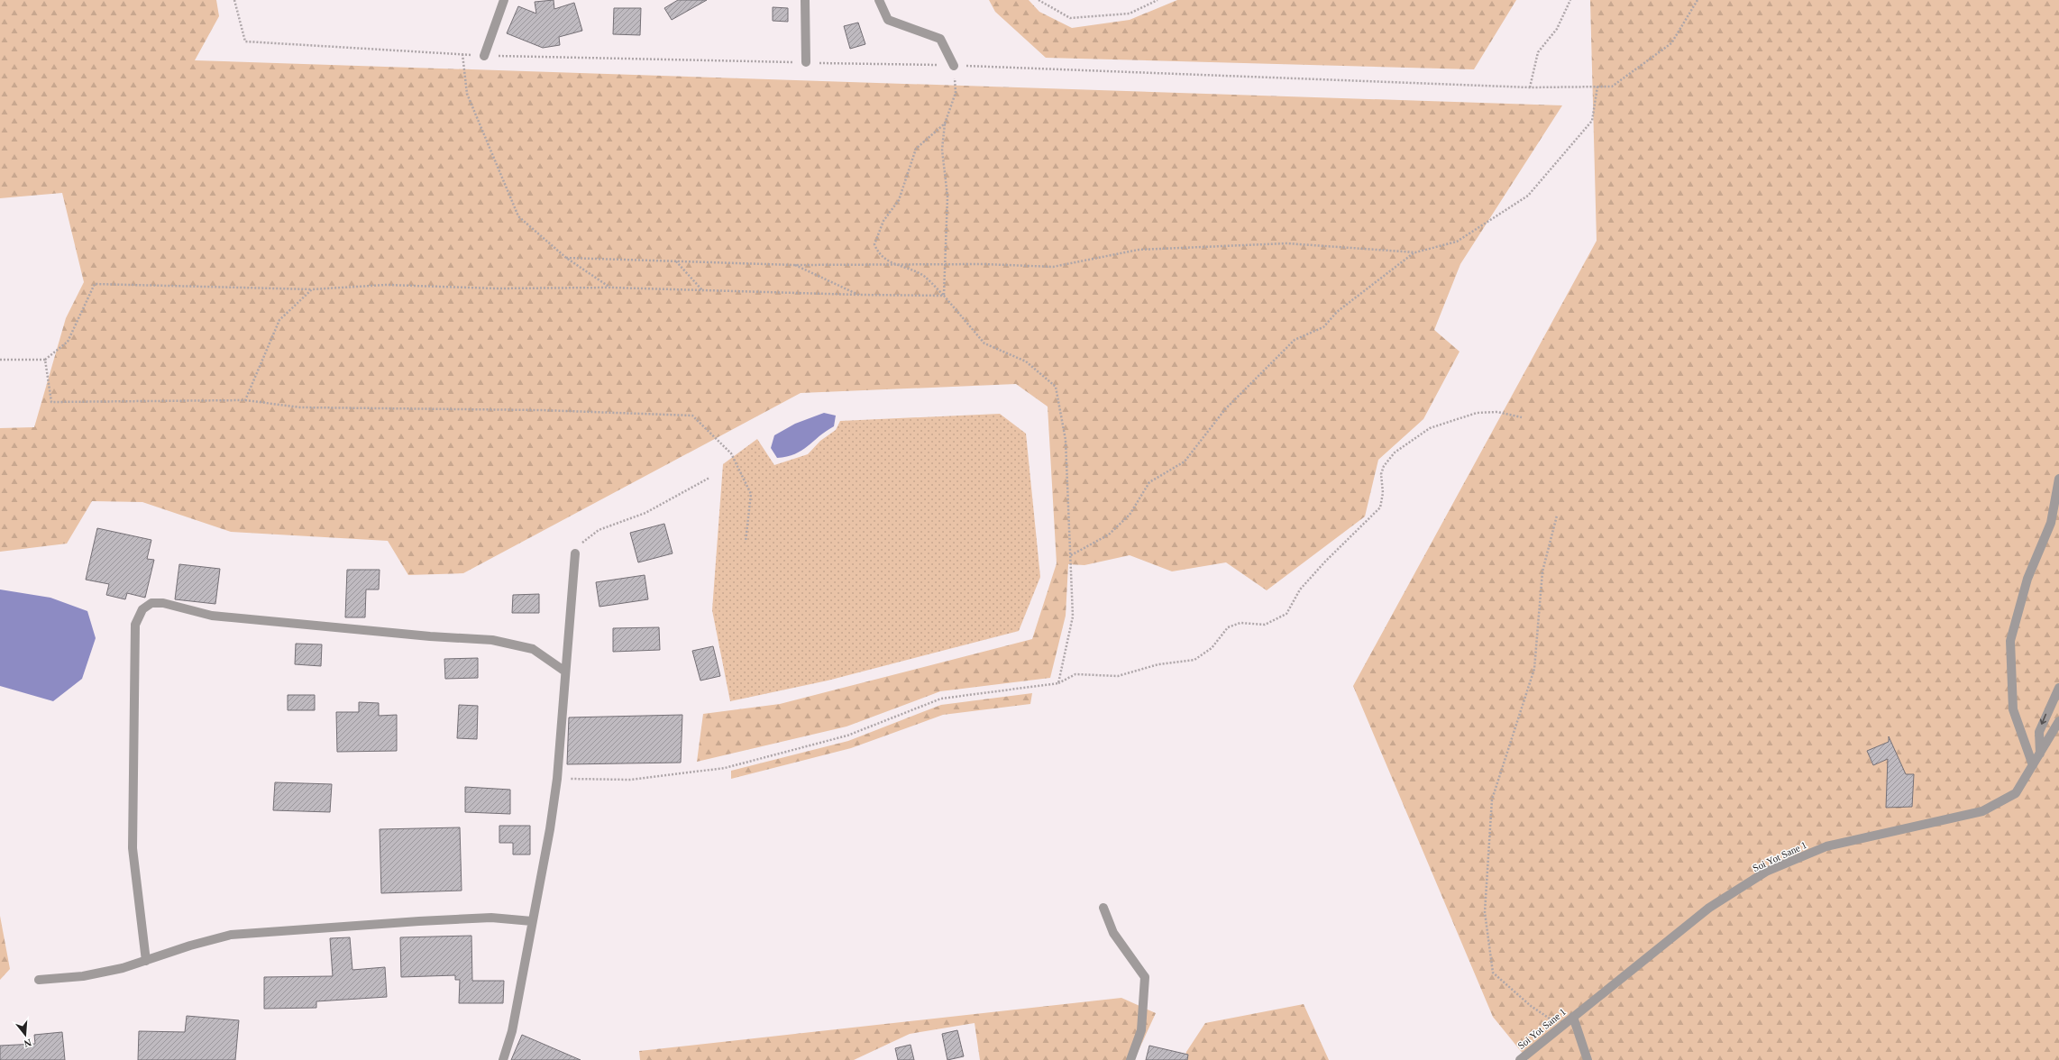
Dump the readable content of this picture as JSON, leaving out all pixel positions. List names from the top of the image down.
{
  "streets": {
    "street": ["Soi Yot Sane 1"]
  },
  "north": "bottom"
}
